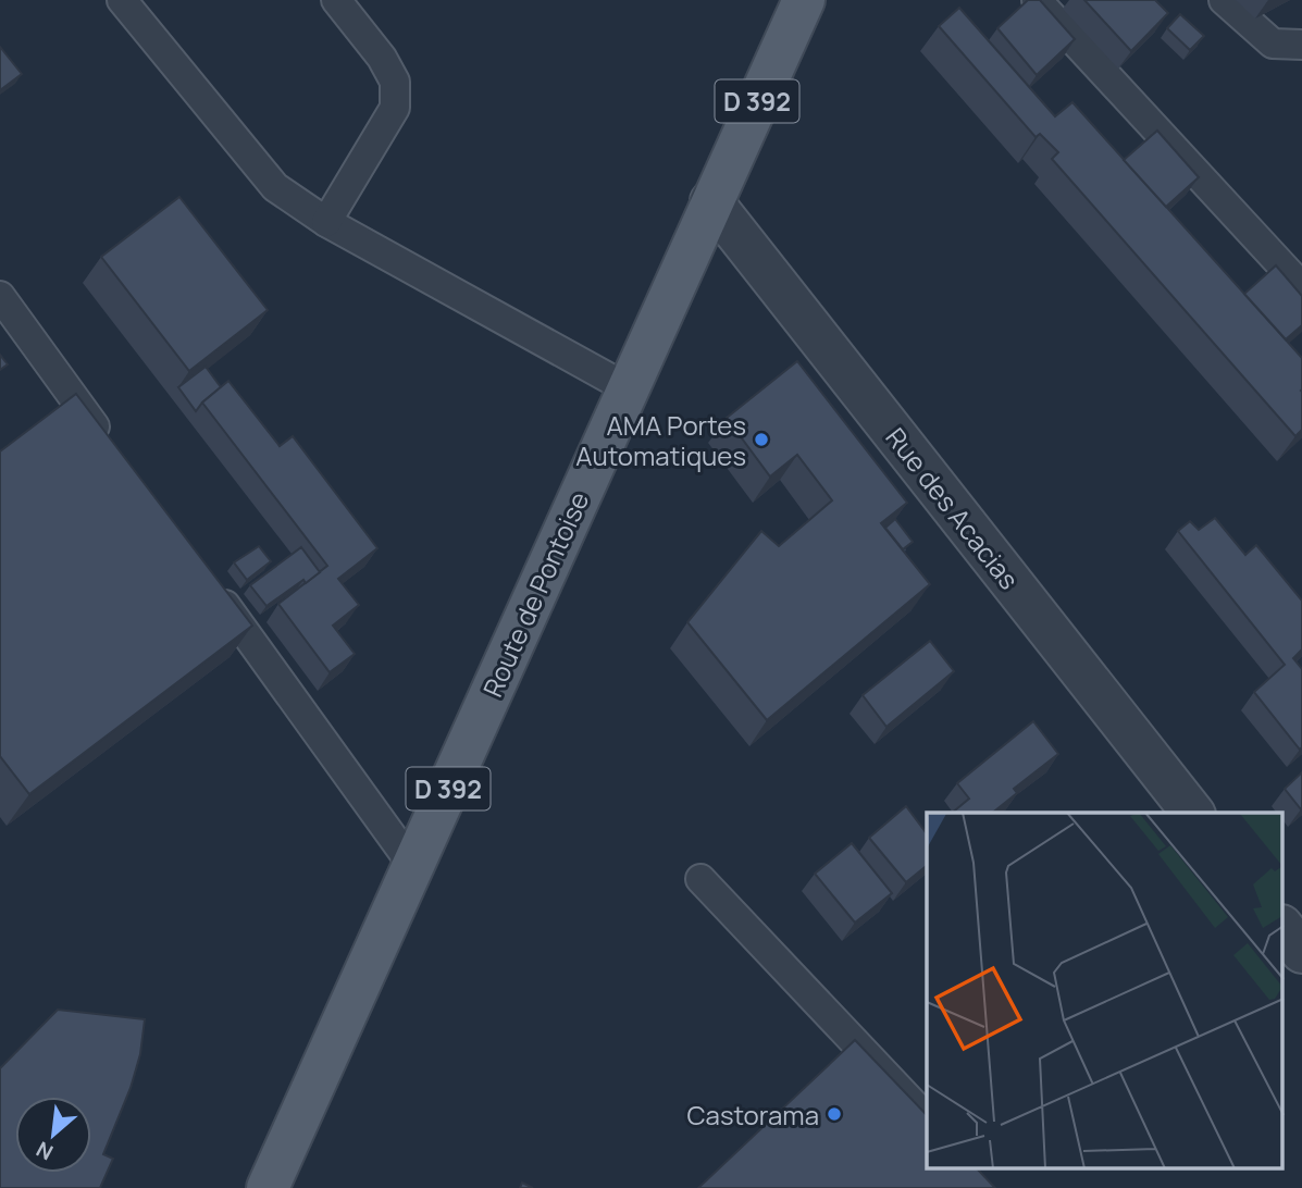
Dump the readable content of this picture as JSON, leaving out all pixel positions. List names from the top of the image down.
{
  "streets": {
    "main road": ["D 392", "Route de Pontoise"],
    "street": ["Rue des Acacias"]
  },
  "crossings": [
    ["Rue des Acacias", "Route de Pontoise"]
  ],
  "places": ["AMA Portes Automatiques", "Castorama"],
  "north": "bottom left"
}
